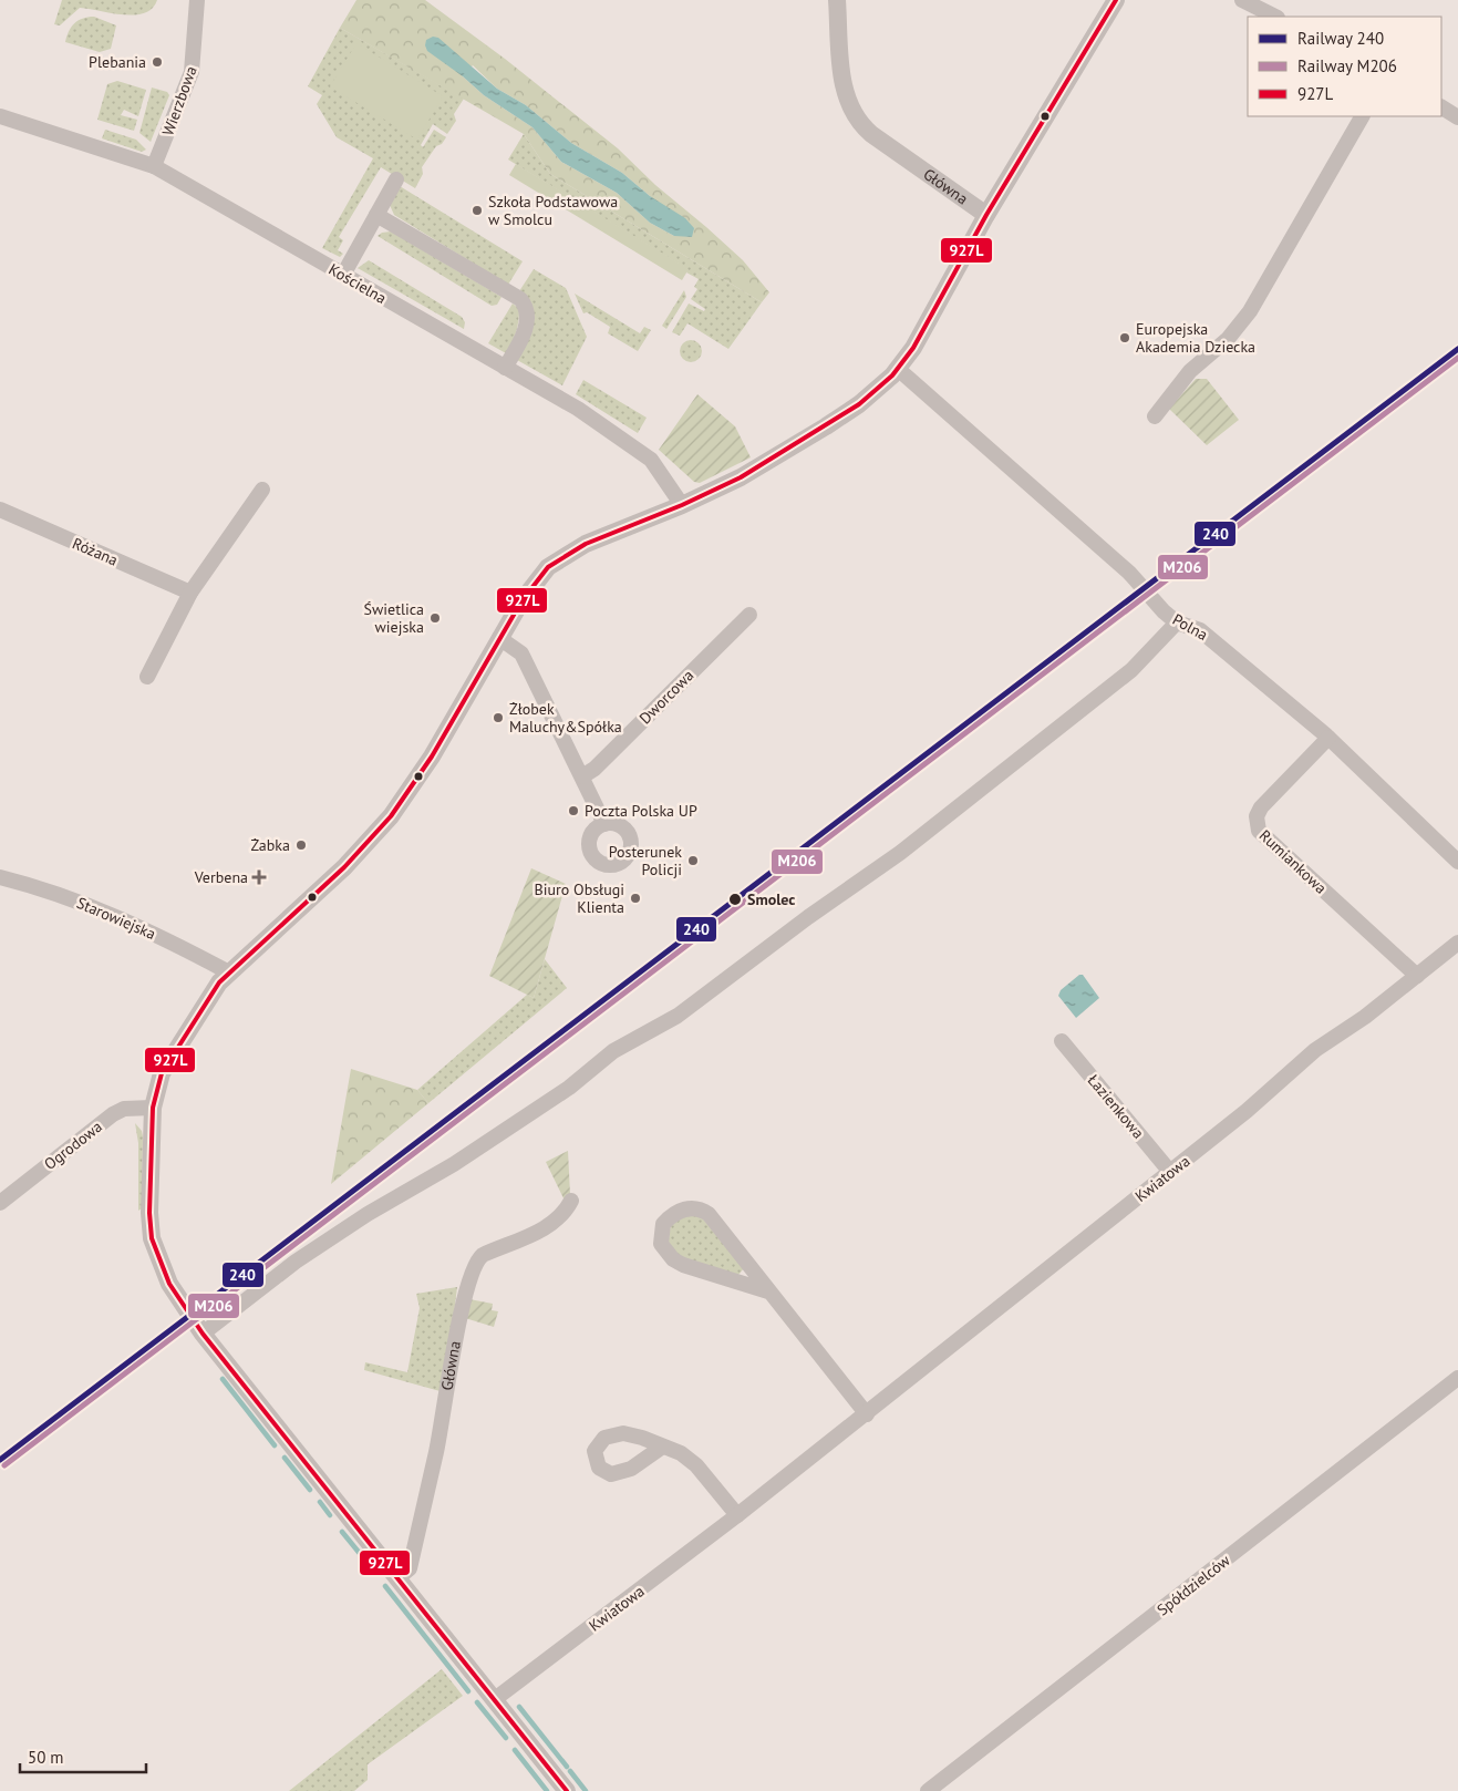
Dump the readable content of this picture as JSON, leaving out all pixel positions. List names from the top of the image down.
{
  "streets": {
    "street": [
      "Wierzbowa",
      "Główna",
      "Kościelna",
      "Różana",
      "Polna",
      "Dworcowa",
      "Rumiankowa",
      "Starowiejska",
      "Łazienkowa",
      "Ogrodowa",
      "Kwiatowa",
      "Spółdzielców"
    ]
  },
  "crossings": [
    ["Wierzbowa", "Kościelna"],
    ["Polna", "Rumiankowa"],
    ["Rumiankowa", "Kwiatowa"],
    ["Łazienkowa", "Kwiatowa"]
  ],
  "places": {
    "other": [
      "Plebania",
      "Szkoła Podstawowa w Smolcu",
      "Europejska Akademia Dziecka",
      "Świetlica wiejska",
      "Żłobek Maluchy&Spółka",
      "Poczta Polska UP",
      "Żabka",
      "Posterunek Policji",
      "Biuro Obsługi Klienta",
      "Smolec"
    ],
    "health": ["Verbena"]
  },
  "lines": ["transit line 927L", "rail line 240", "rail line M206"],
  "legend": ["Railway 240", "Railway M206", "927L"],
  "scale_bar": "50 m"
}
